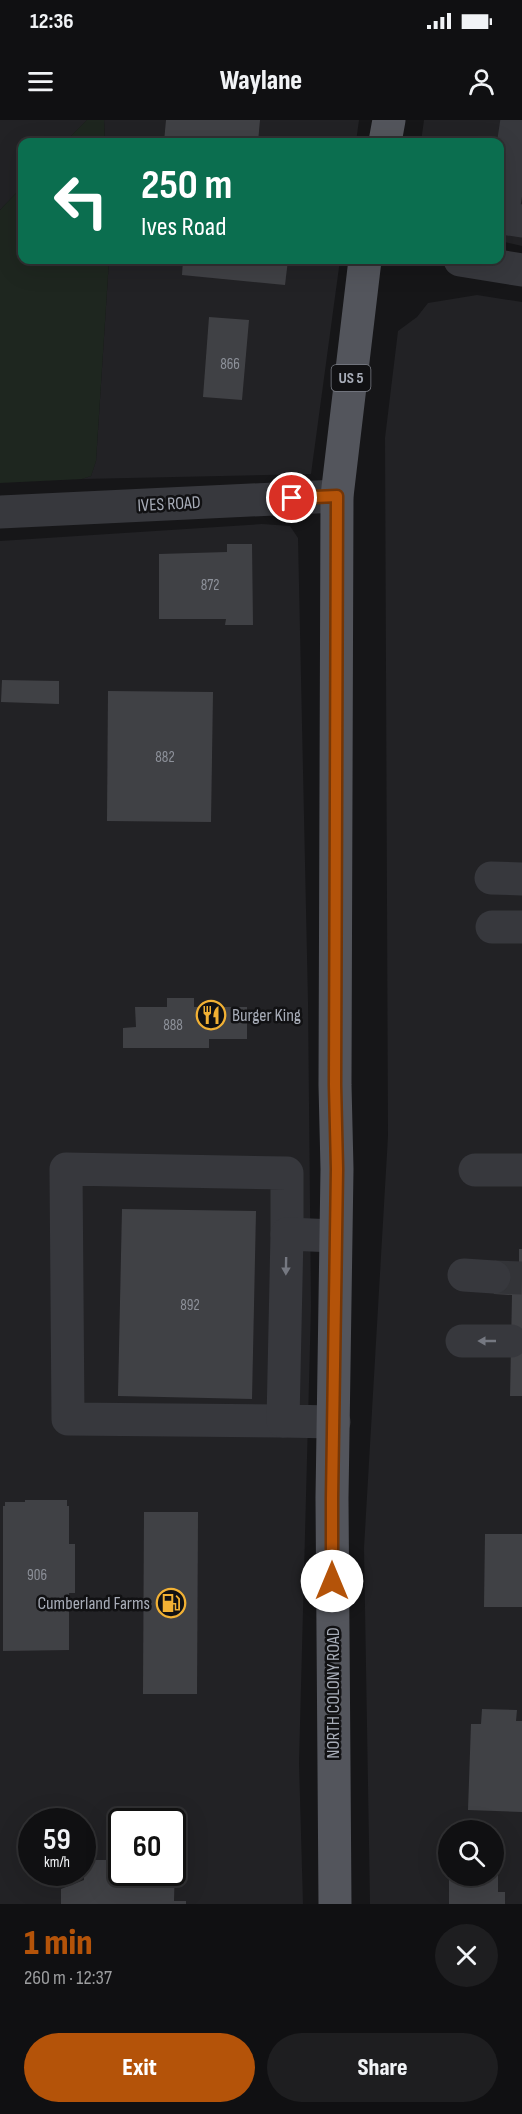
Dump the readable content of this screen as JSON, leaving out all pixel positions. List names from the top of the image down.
{
  "streets": {
    "main road": ["US 5", "NORTH COLONY ROAD"],
    "street": ["IVES ROAD"]
  },
  "crossings": [
    ["IVES ROAD", "NORTH COLONY ROAD"]
  ],
  "places": {
    "restaurant": ["Burger King"],
    "fuel station": ["Cumberland Farms"]
  },
  "house_numbers": [
    "866",
    "872",
    "882",
    "888",
    "892",
    "906"
  ],
  "page": {
    "status": "12:36",
    "header": "Waylane",
    "turn": ["250 m", "Ives Road"],
    "speed": "59 km/h",
    "limit": "60",
    "heading": ["1 min", "260 m · 12:37"],
    "buttons": ["Exit", "Share"]
  }
}
